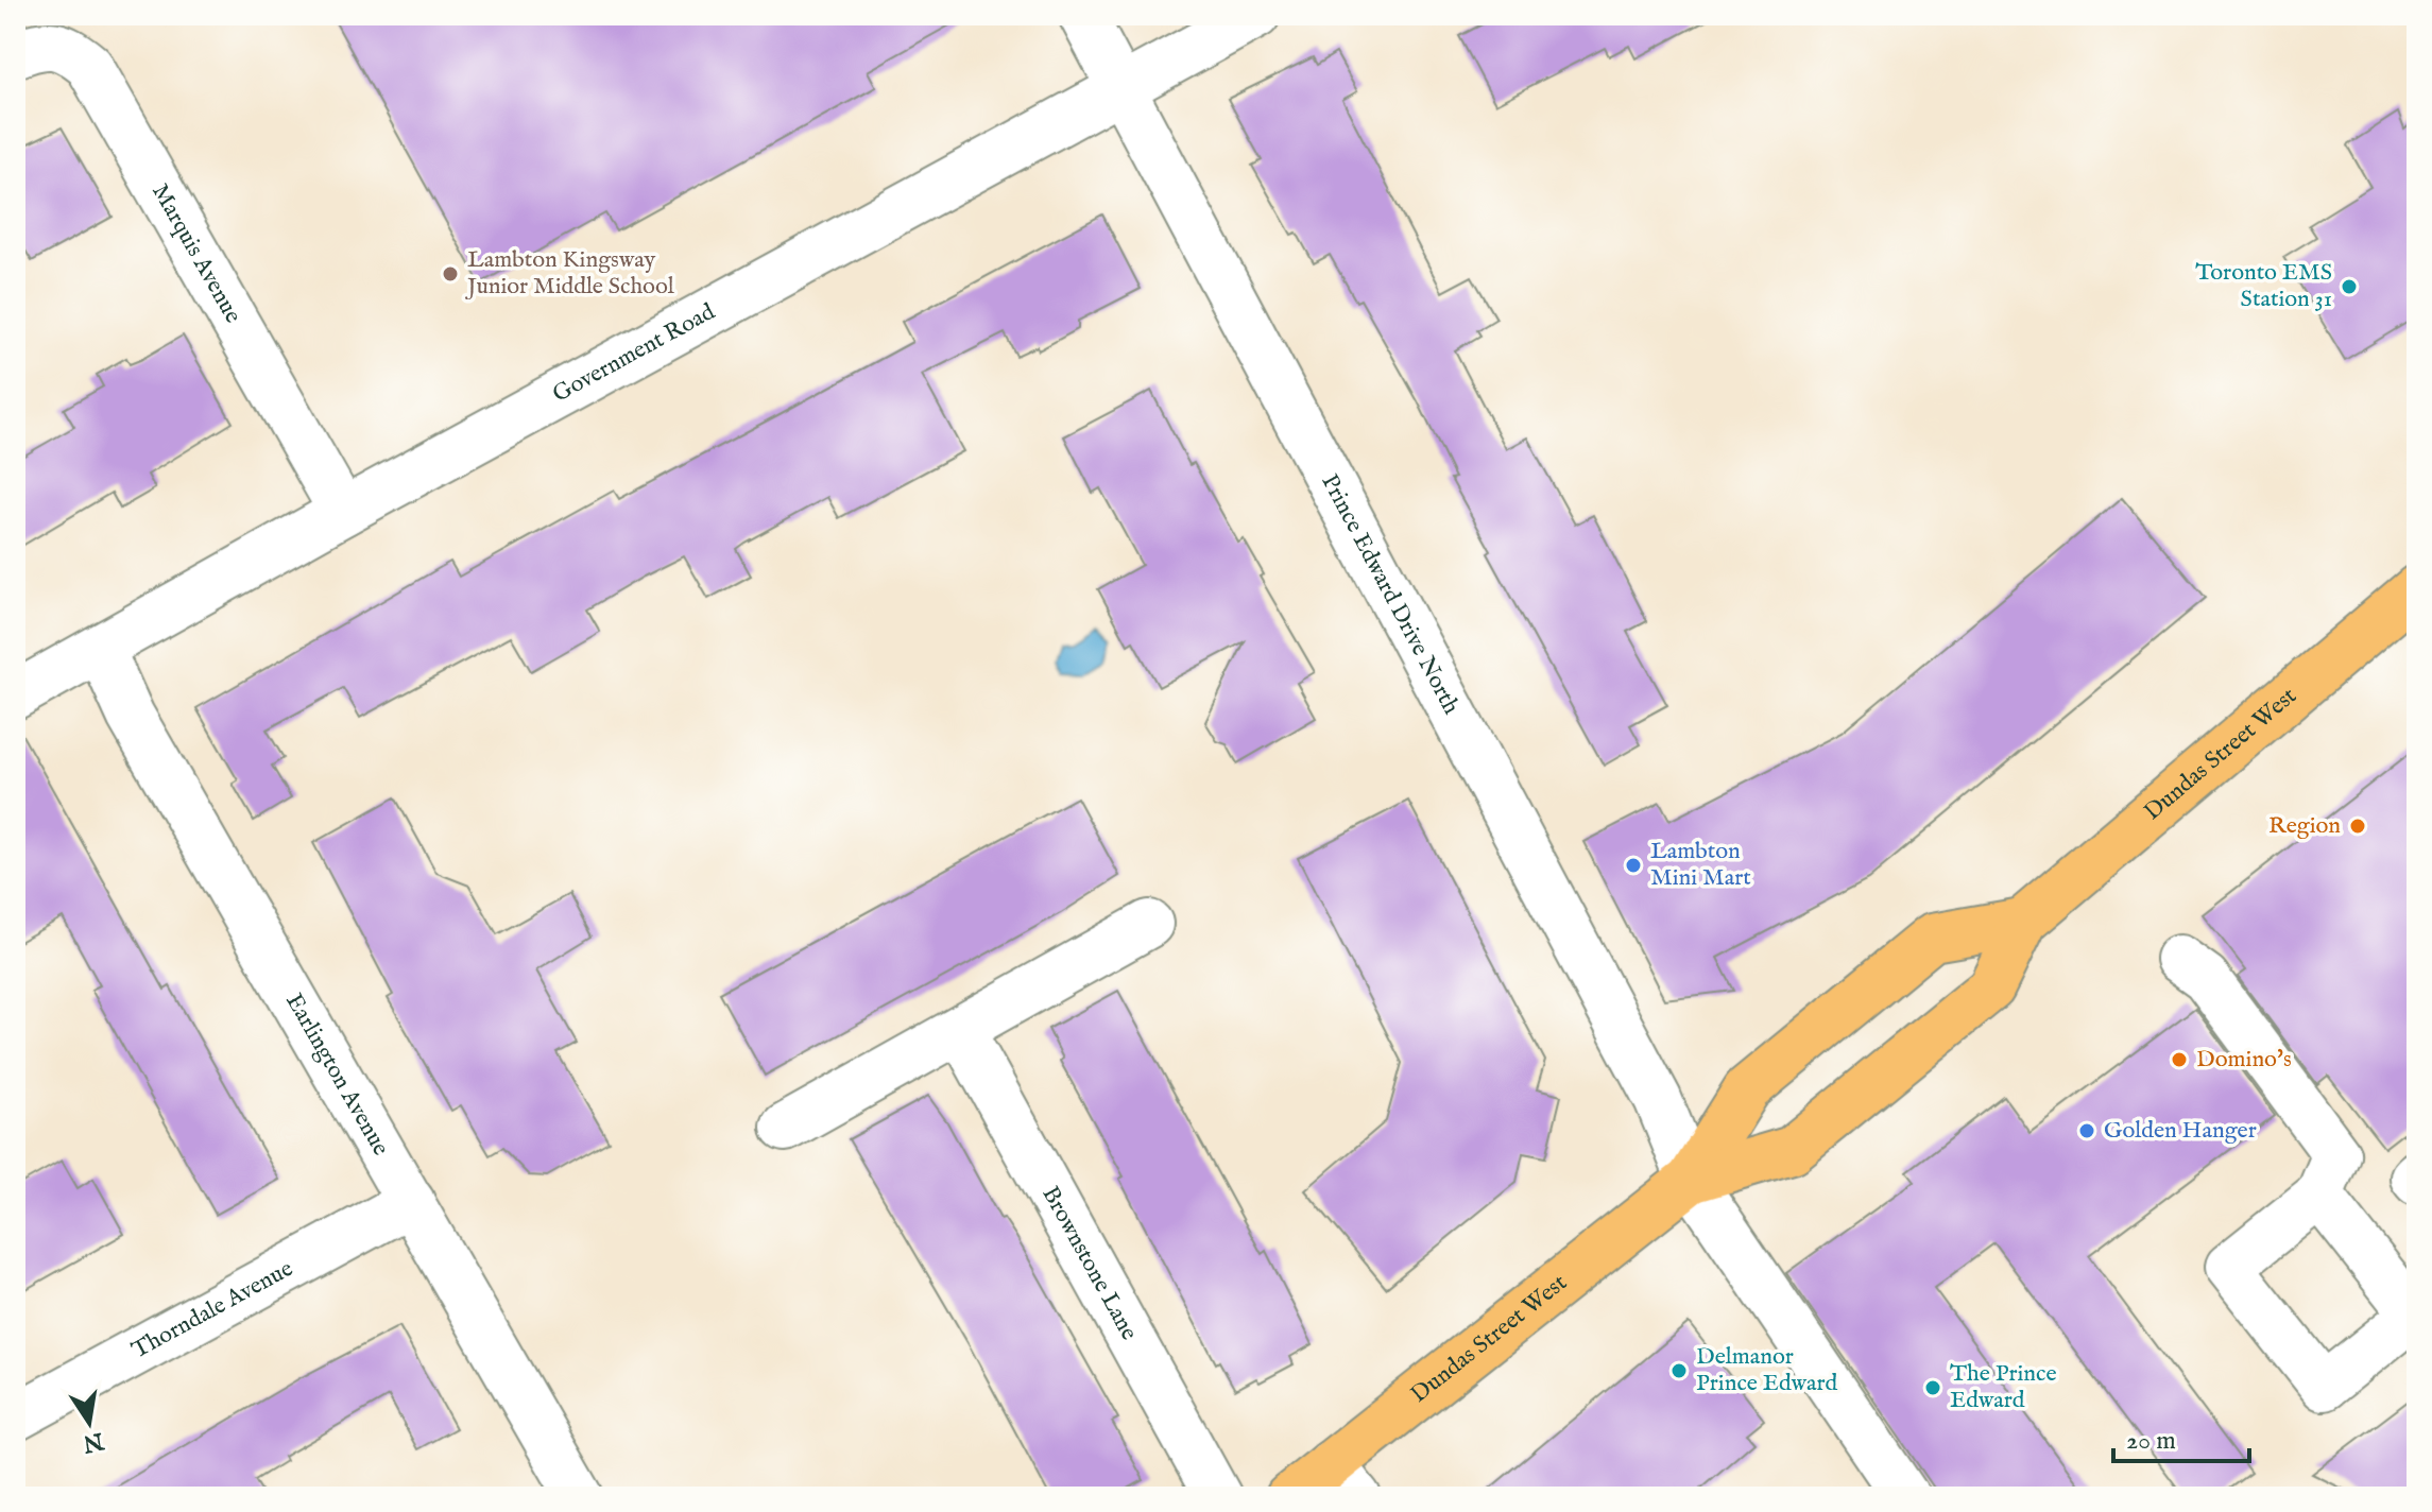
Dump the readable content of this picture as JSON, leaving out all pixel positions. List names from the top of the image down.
{
  "streets": {
    "main road": ["Dundas Street West"],
    "street": [
      "Marquis Avenue",
      "Government Road",
      "Prince Edward Drive North",
      "Earlington Avenue",
      "Brownstone Lane",
      "Thorndale Avenue"
    ]
  },
  "crossings": [
    ["Marquis Avenue", "Government Road"],
    ["Government Road", "Prince Edward Drive North"],
    ["Government Road", "Earlington Avenue"],
    ["Prince Edward Drive North", "Dundas Street West"],
    ["Earlington Avenue", "Thorndale Avenue"]
  ],
  "places": [
    "Lambton Kingsway Junior Middle School",
    "Toronto EMS Station 31",
    "Region",
    "Lambton Mini Mart",
    "Domino's",
    "Golden Hanger",
    "Delmanor Prince Edward",
    "The Prince Edward"
  ],
  "scale_bar": "20 m",
  "north": "bottom"
}
